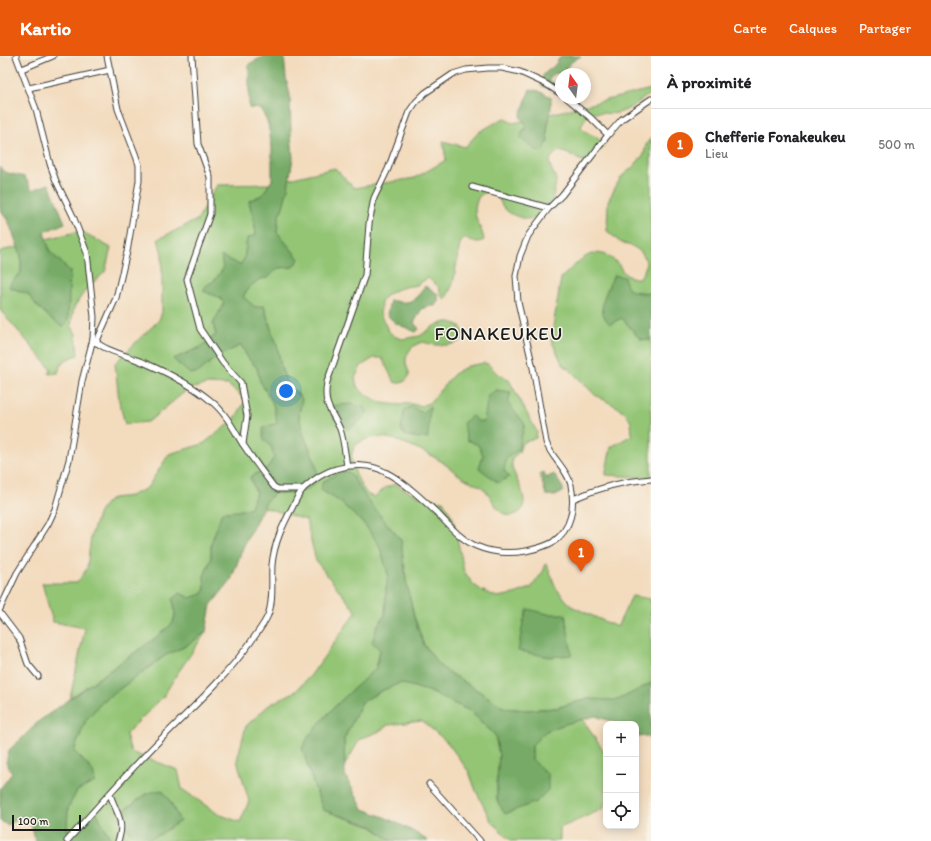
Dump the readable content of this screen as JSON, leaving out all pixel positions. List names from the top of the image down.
{
  "districts": ["FONAKEUKEU"],
  "scale_bar": "100 m",
  "north": "top",
  "page": {
    "header": "Kartio",
    "nav": ["Carte", "Calques", "Partager"],
    "heading": "À proximité",
    "list": [
      {
        "mark": "1",
        "name": "Chefferie Fonakeukeu",
        "note": "Lieu",
        "value": "500 m"
      }
    ],
    "pins": "1",
    "map_buttons": ["+", "−"],
    "scale": "100 m"
  }
}
